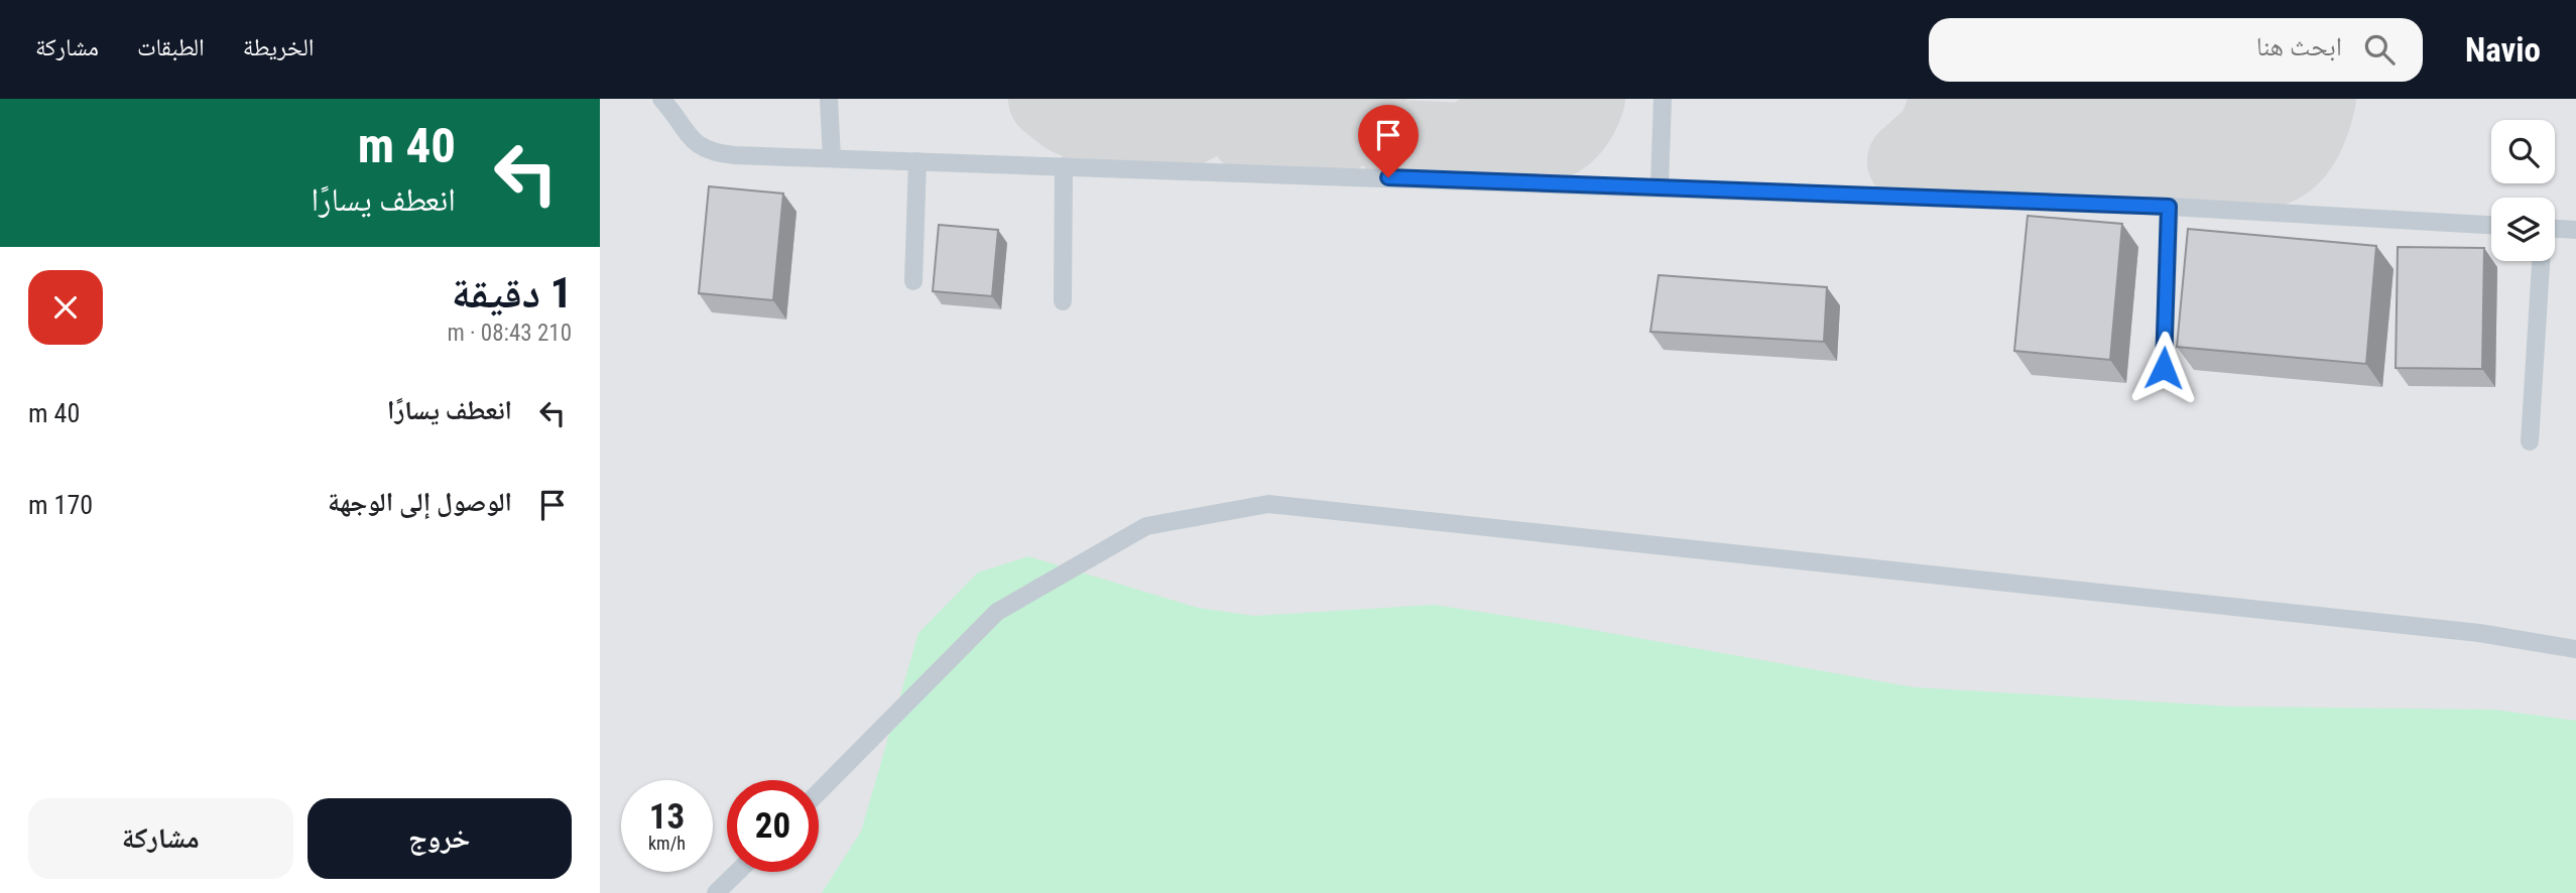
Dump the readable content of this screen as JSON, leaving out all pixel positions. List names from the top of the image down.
{
  "page": {
    "header": "Navio",
    "search": "ابحث هنا",
    "nav": ["الخريطة", "الطبقات", "مشاركة"],
    "turn": ["40 m", "انعطف يسارًا"],
    "heading": ["1 دقيقة", "210 m · 08:43"],
    "list": [
      {
        "name": "انعطف يسارًا",
        "value": "40 m"
      },
      {
        "name": "الوصول إلى الوجهة",
        "value": "170 m"
      }
    ],
    "speed": "13 km/h",
    "limit": "20",
    "buttons": ["خروج", "مشاركة"]
  }
}
